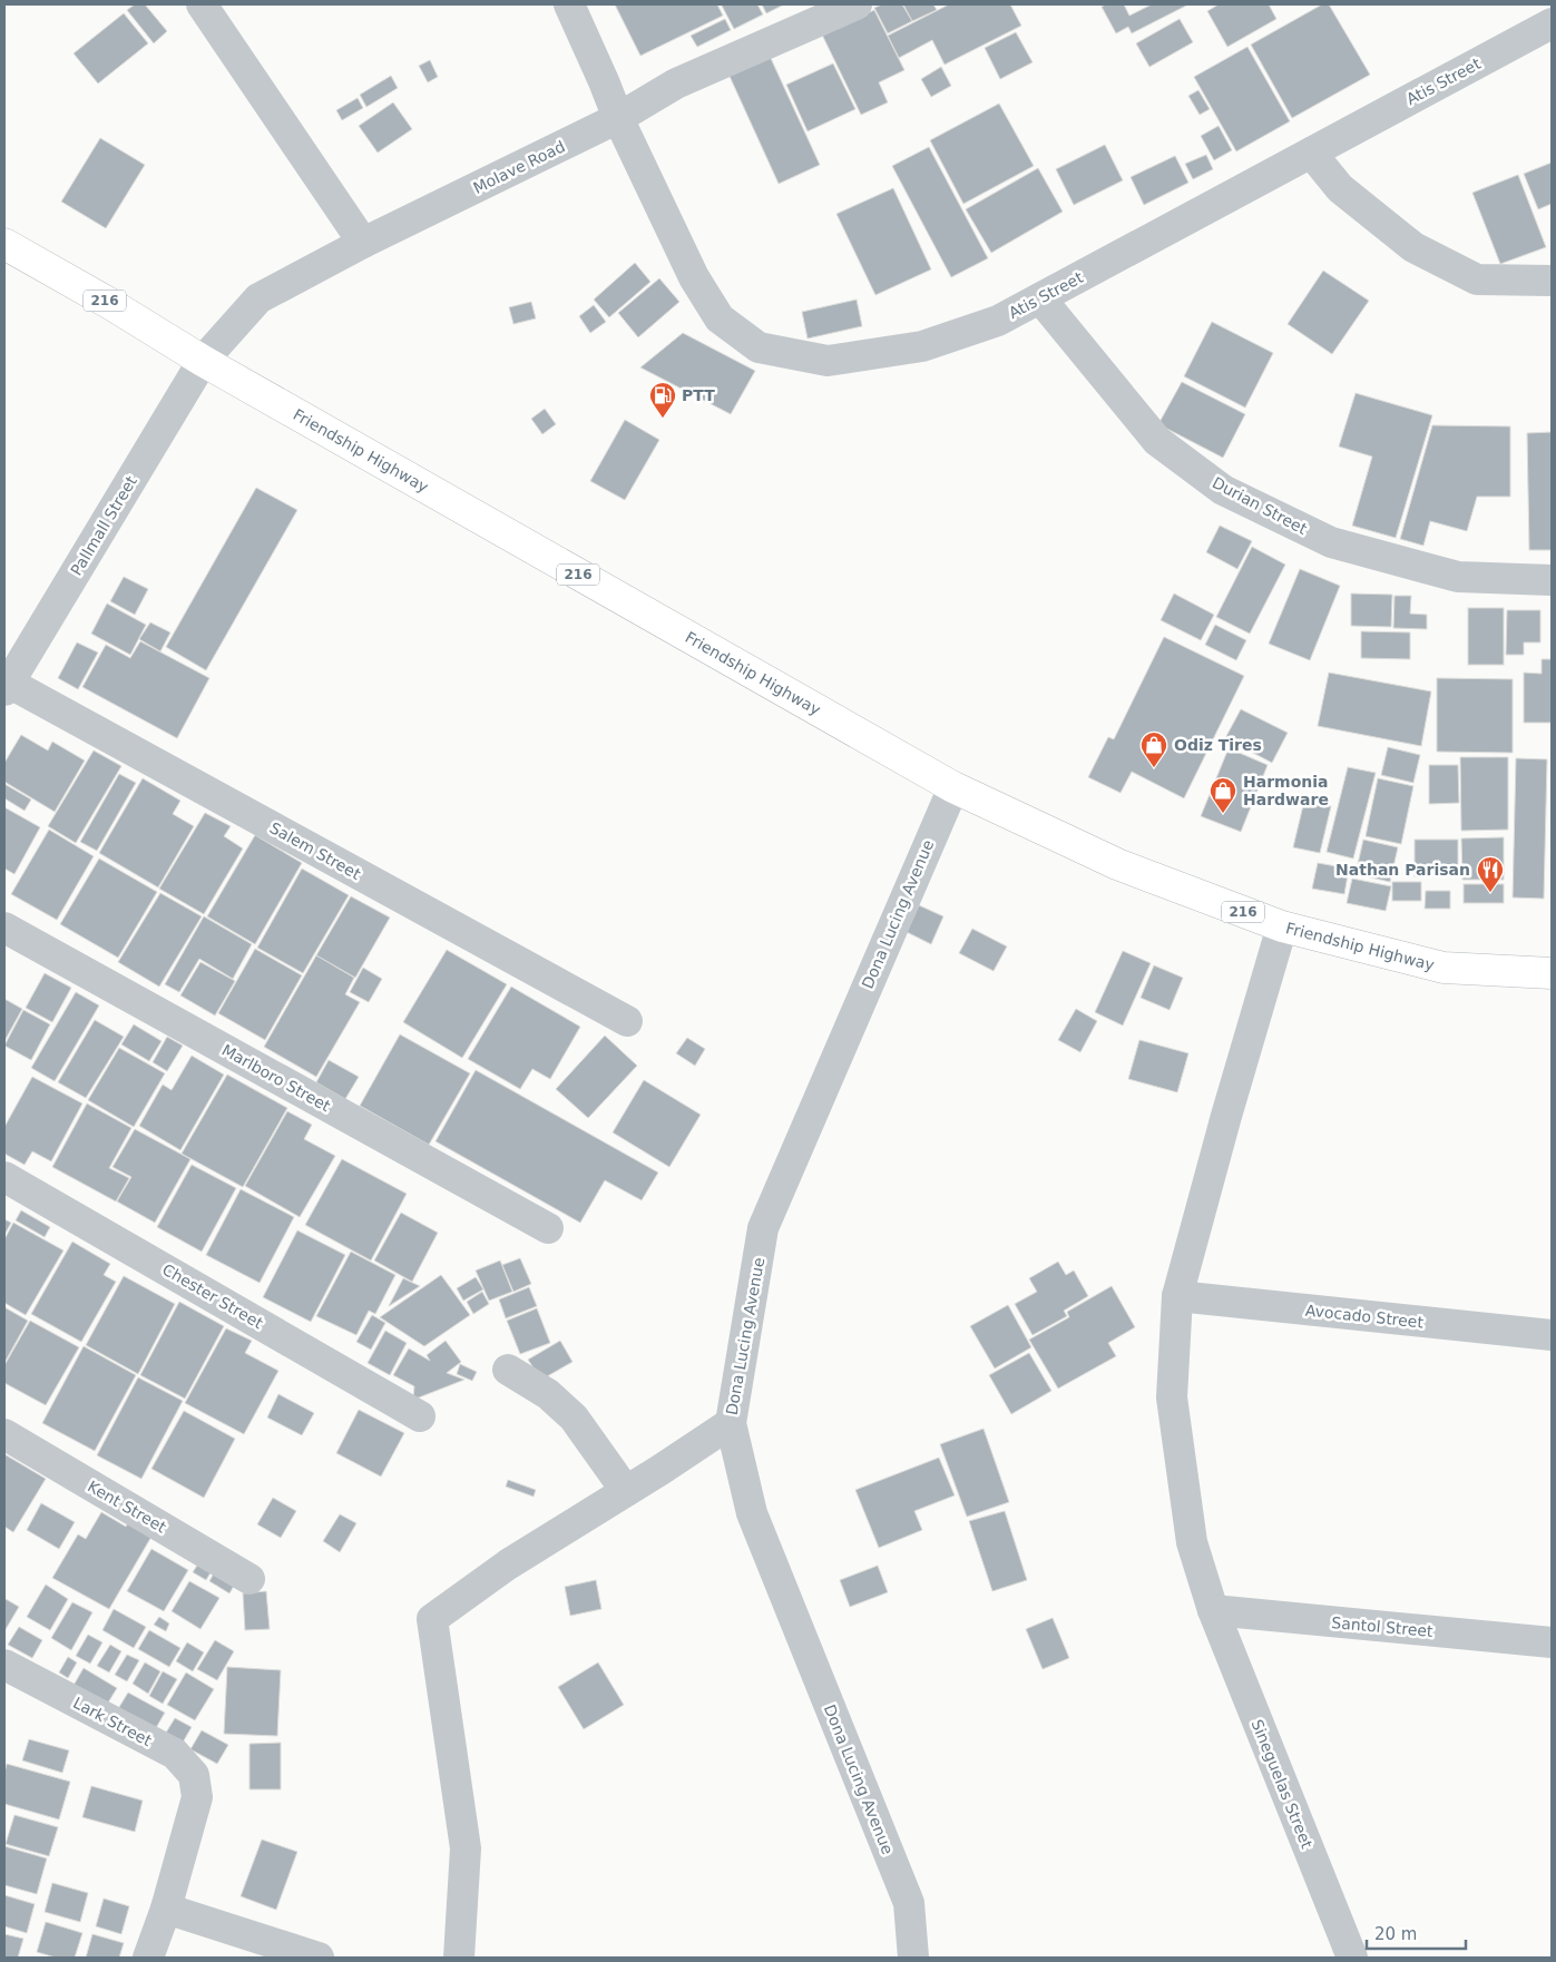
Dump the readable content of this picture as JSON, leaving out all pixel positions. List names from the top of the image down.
{
  "streets": {
    "main road": ["216", "Friendship Highway"],
    "street": [
      "Atis Street",
      "Molave Road",
      "Durian Street",
      "Pallmall Street",
      "Salem Street",
      "Dona Lucing Avenue",
      "Marlboro Street",
      "Chester Street",
      "Avocado Street",
      "Kent Street",
      "Santol Street",
      "Lark Street",
      "Sineguelas Street"
    ]
  },
  "crossings": [
    ["Atis Street", "Molave Road"],
    ["Atis Street", "Durian Street"],
    ["Molave Road", "Friendship Highway"],
    ["Molave Road", "Pallmall Street"],
    ["Friendship Highway", "Pallmall Street"],
    ["Friendship Highway", "Dona Lucing Avenue"],
    ["Friendship Highway", "Sineguelas Street"],
    ["Pallmall Street", "Salem Street"],
    ["Avocado Street", "Sineguelas Street"],
    ["Santol Street", "Sineguelas Street"]
  ],
  "places": {
    "fuel station": ["PTT"],
    "shop": ["Odiz Tires", "Harmonia Hardware"],
    "restaurant": ["Nathan Parisan"]
  },
  "scale_bar": "20 m"
}
